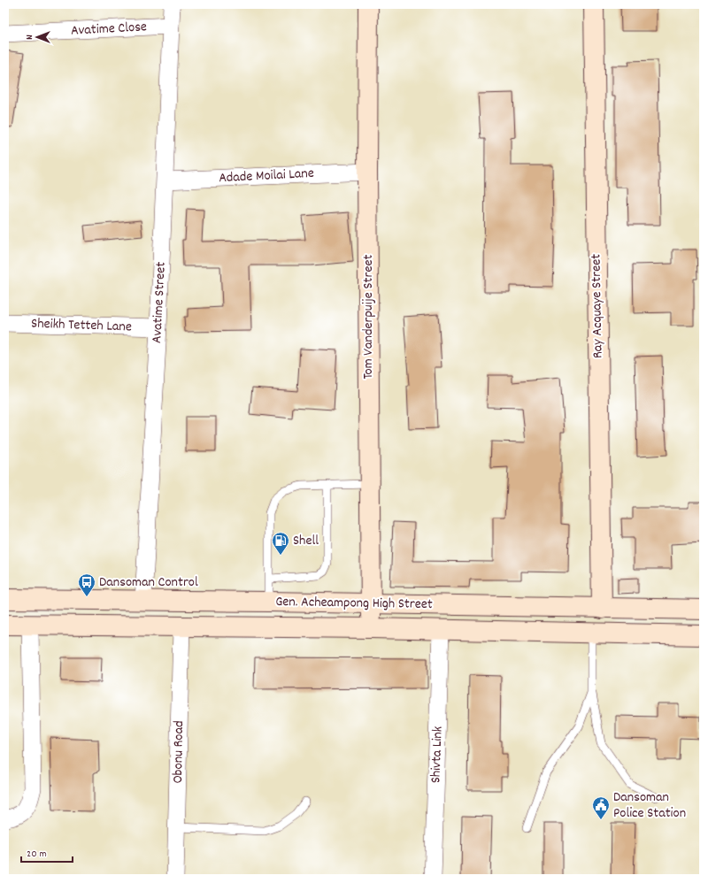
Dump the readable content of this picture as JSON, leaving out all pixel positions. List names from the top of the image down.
{
  "streets": {
    "main road": ["Ray Acquaye Street", "Tom Vanderpuije Street", "Gen. Acheampong High Street"],
    "street": [
      "Avatime Close",
      "Adade Moilai Lane",
      "Avatime Street",
      "Sheikh Tetteh Lane",
      "Obonu Road",
      "Shivta Link"
    ]
  },
  "crossings": [
    ["Avatime Close", "Avatime Street"],
    ["Adade Moilai Lane", "Avatime Street"],
    ["Adade Moilai Lane", "Tom Vanderpuije Street"],
    ["Avatime Street", "Sheikh Tetteh Lane"],
    ["Avatime Street", "Gen. Acheampong High Street"],
    ["Ray Acquaye Street", "Gen. Acheampong High Street"],
    ["Tom Vanderpuije Street", "Gen. Acheampong High Street"],
    ["Gen. Acheampong High Street", "Obonu Road"],
    ["Gen. Acheampong High Street", "Shivta Link"]
  ],
  "places": {
    "fuel station": ["Shell"],
    "bus stop": ["Dansoman Control"],
    "public building": ["Dansoman Police Station"]
  },
  "scale_bar": "20 m",
  "north": "left"
}
